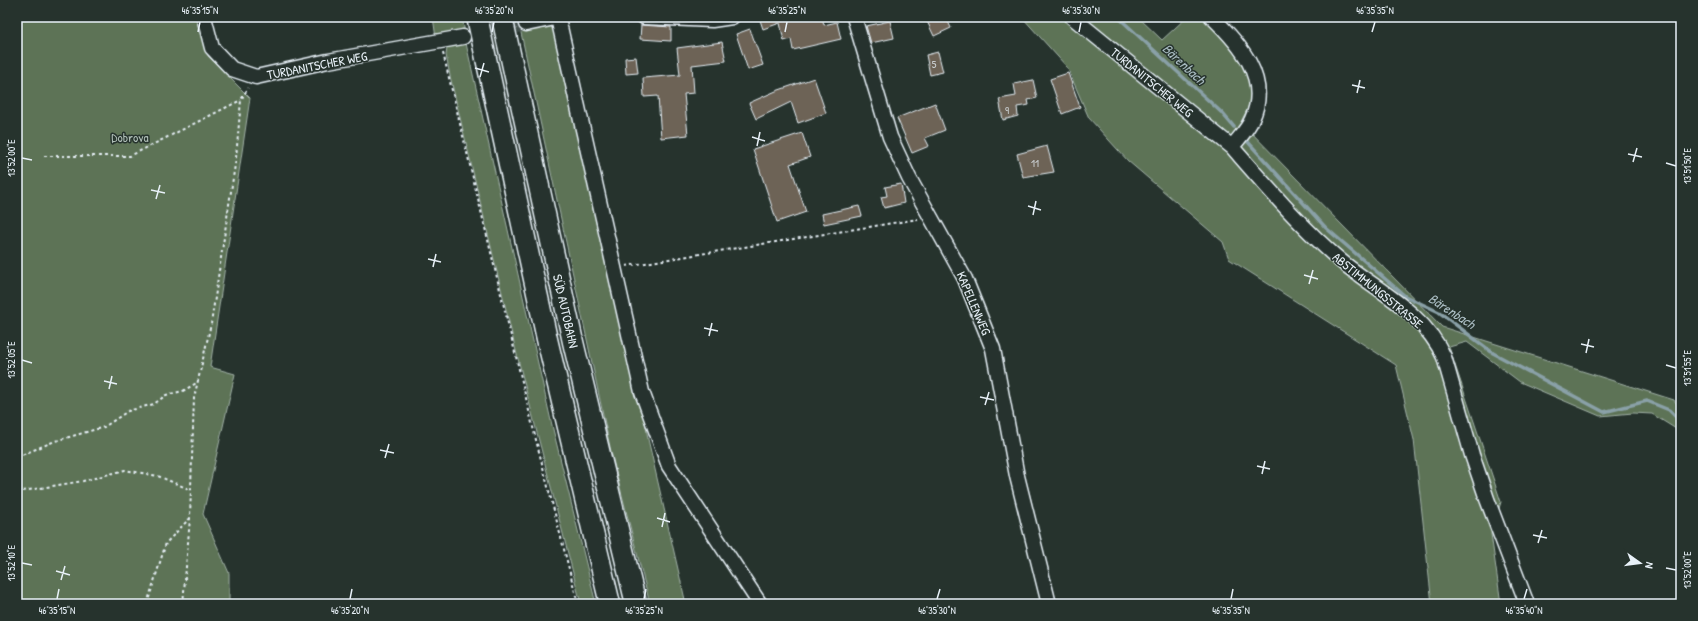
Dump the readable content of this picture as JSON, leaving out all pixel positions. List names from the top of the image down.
{
  "streets": {
    "highway": ["SÜD AUTOBAHN"],
    "street": ["TURDANITSCHER WEG", "ABSTIMMUNGSSTRASSE", "KAPELLENWEG"]
  },
  "crossings": [
    ["TURDANITSCHER WEG", "ABSTIMMUNGSSTRASSE"]
  ],
  "water": ["Bärenbach"],
  "parks": ["Dobrova"],
  "house_numbers": ["5", "9", "11"],
  "north": "right",
  "coordinates": [
    "46°35'15\"N",
    "46°35'20\"N",
    "46°35'25\"N",
    "46°35'30\"N",
    "46°35'35\"N",
    "13°52'00\"E",
    "13°51'50\"E",
    "13°52'05\"E",
    "13°51'55\"E",
    "13°52'10\"E",
    "46°35'40\"N"
  ]
}
